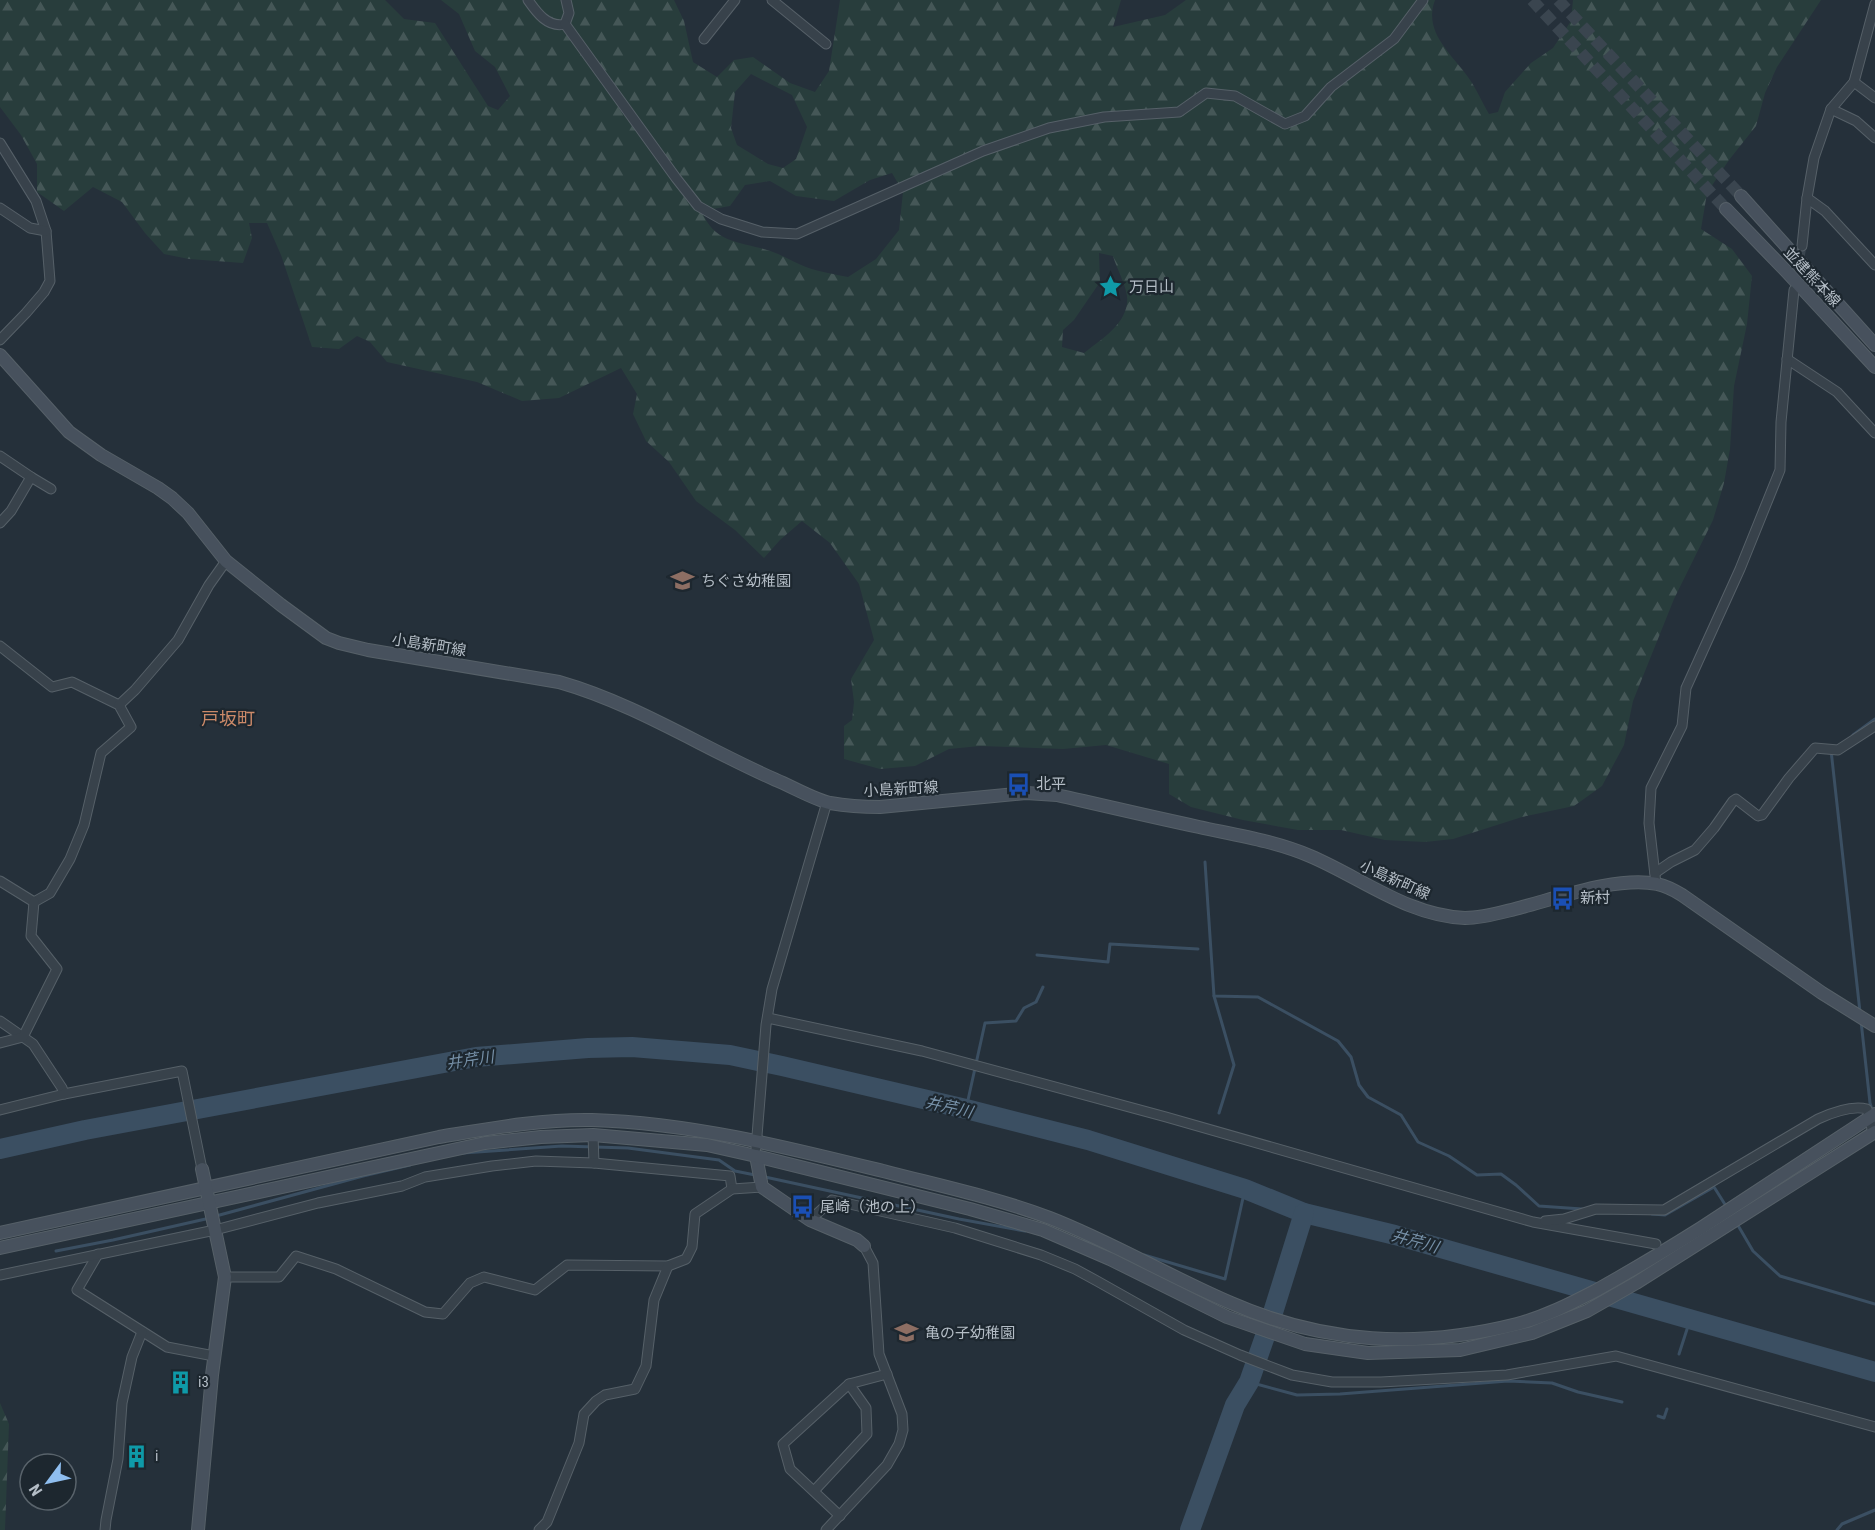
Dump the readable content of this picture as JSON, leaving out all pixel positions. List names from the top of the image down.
{
  "streets": {
    "street": ["並建熊本線", "小島新町線"]
  },
  "districts": ["戸坂町"],
  "water": ["井芹川"],
  "places": {
    "place": ["万日山"],
    "school or university": ["ちぐさ幼稚園", "亀の子幼稚園"],
    "bus stop": ["北平", "新村", "尾崎（池の上）"],
    "building": ["i3", "i"]
  },
  "north": "bottom left"
}
